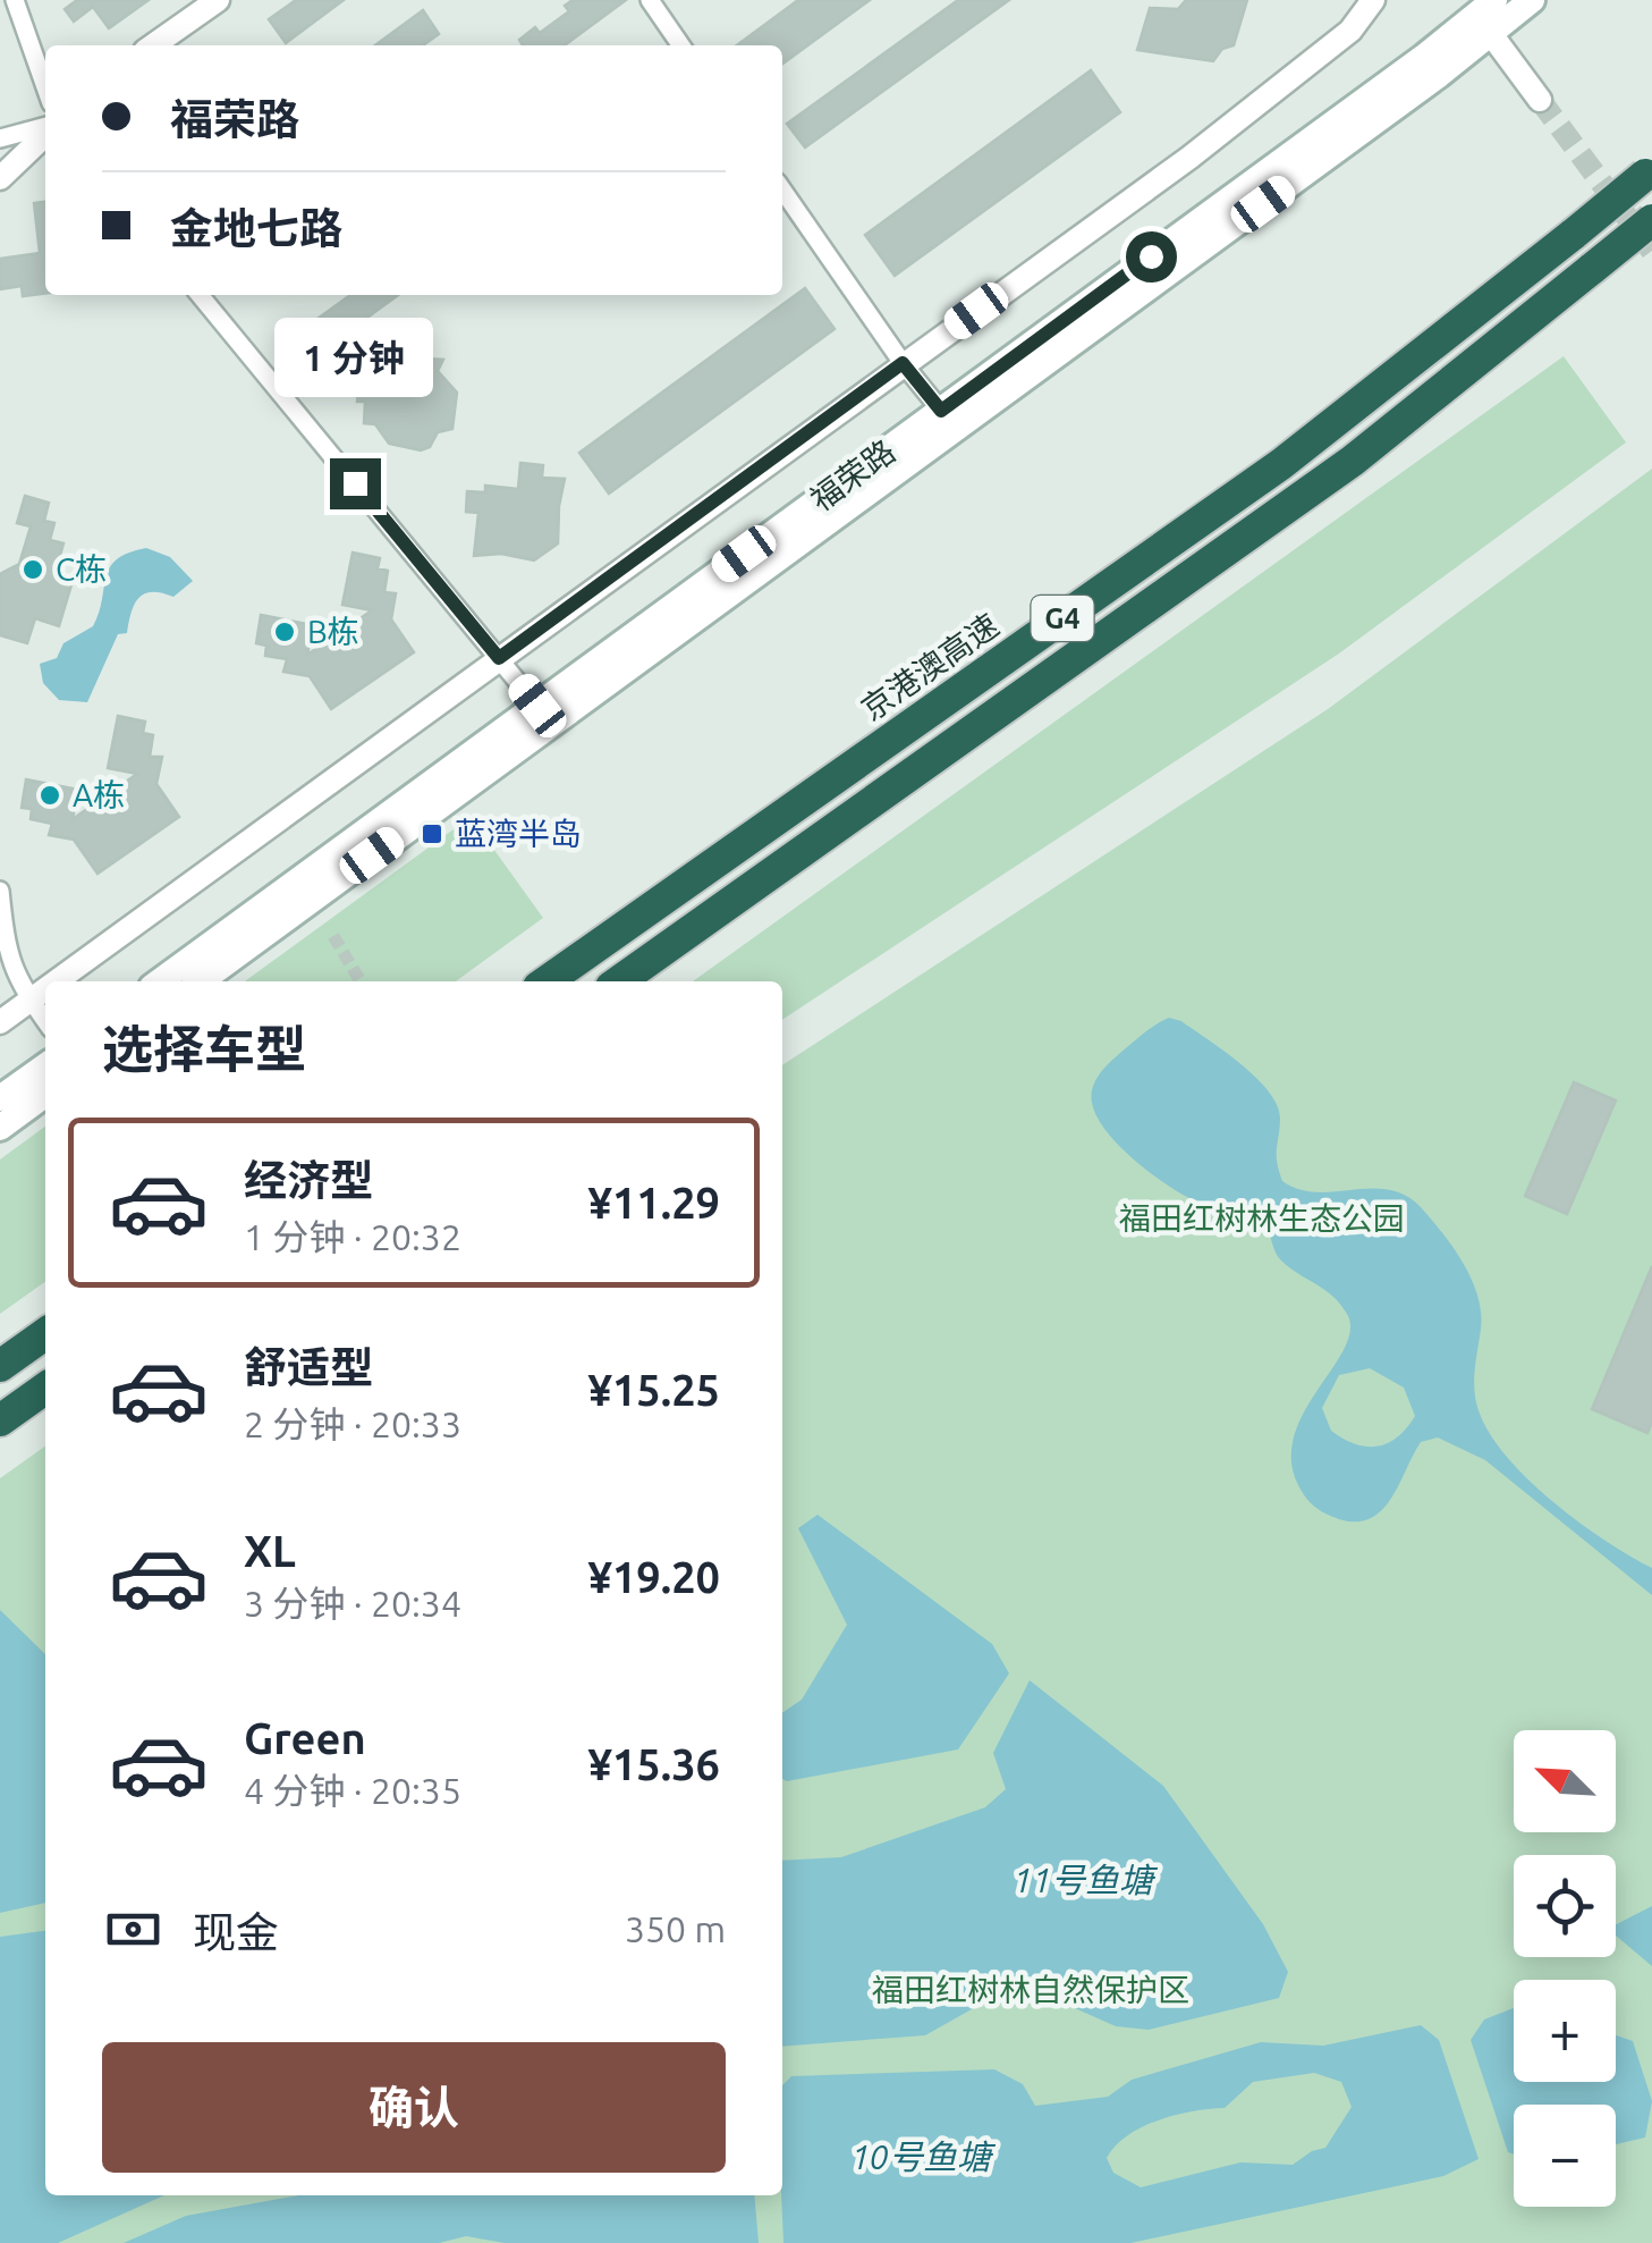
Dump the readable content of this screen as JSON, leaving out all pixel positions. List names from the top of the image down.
{
  "streets": {
    "highway": ["G4", "京港澳高速"],
    "main road": ["福荣路"]
  },
  "water": ["11号鱼塘", "10号鱼塘"],
  "parks": ["福田红树林生态公园", "福田红树林自然保护区"],
  "places": {
    "other": ["C栋", "B栋", "A栋"],
    "transit": ["蓝湾半岛"]
  },
  "north": "top left",
  "page": {
    "banner": ["福荣路", "金地七路"],
    "bubble": "1 分钟",
    "heading": "选择车型",
    "list": [
      {
        "name": "经济型",
        "note": "1 分钟 · 20:32",
        "value": "¥11.29"
      },
      {
        "name": "舒适型",
        "note": "2 分钟 · 20:33",
        "value": "¥15.25"
      },
      {
        "name": "XL",
        "note": "3 分钟 · 20:34",
        "value": "¥19.20"
      },
      {
        "name": "Green",
        "note": "4 分钟 · 20:35",
        "value": "¥15.36"
      }
    ],
    "map_buttons": ["+", "−"],
    "pay": ["现金", "350 m"],
    "buttons": "确认"
  }
}
